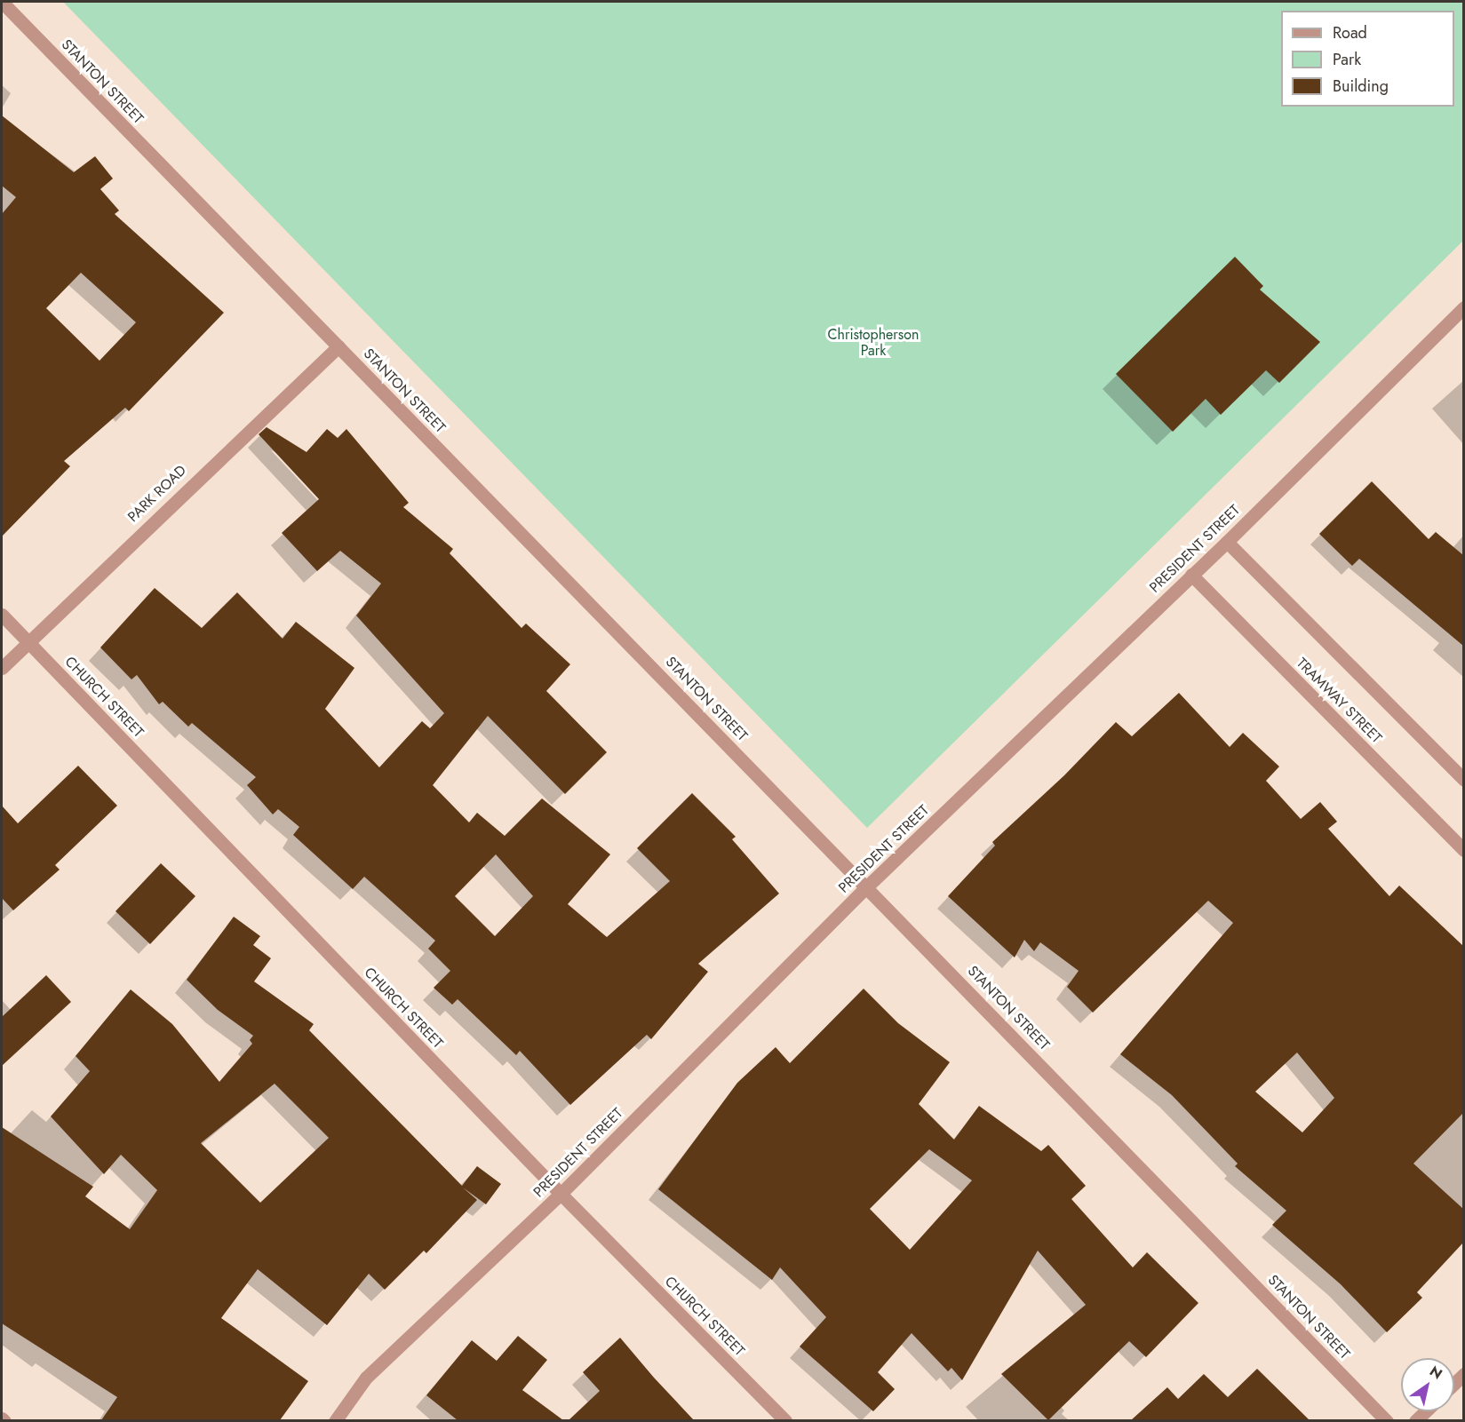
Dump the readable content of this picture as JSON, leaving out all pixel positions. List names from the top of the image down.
{
  "streets": {
    "street": [
      "STANTON STREET",
      "PARK ROAD",
      "PRESIDENT STREET",
      "CHURCH STREET",
      "TRAMWAY STREET"
    ]
  },
  "crossings": [
    ["STANTON STREET", "PARK ROAD"],
    ["STANTON STREET", "PRESIDENT STREET"],
    ["PARK ROAD", "CHURCH STREET"],
    ["PRESIDENT STREET", "CHURCH STREET"],
    ["PRESIDENT STREET", "TRAMWAY STREET"]
  ],
  "parks": ["Christopherson Park"],
  "legend": ["Road", "Park", "Building"],
  "north": "top right"
}
